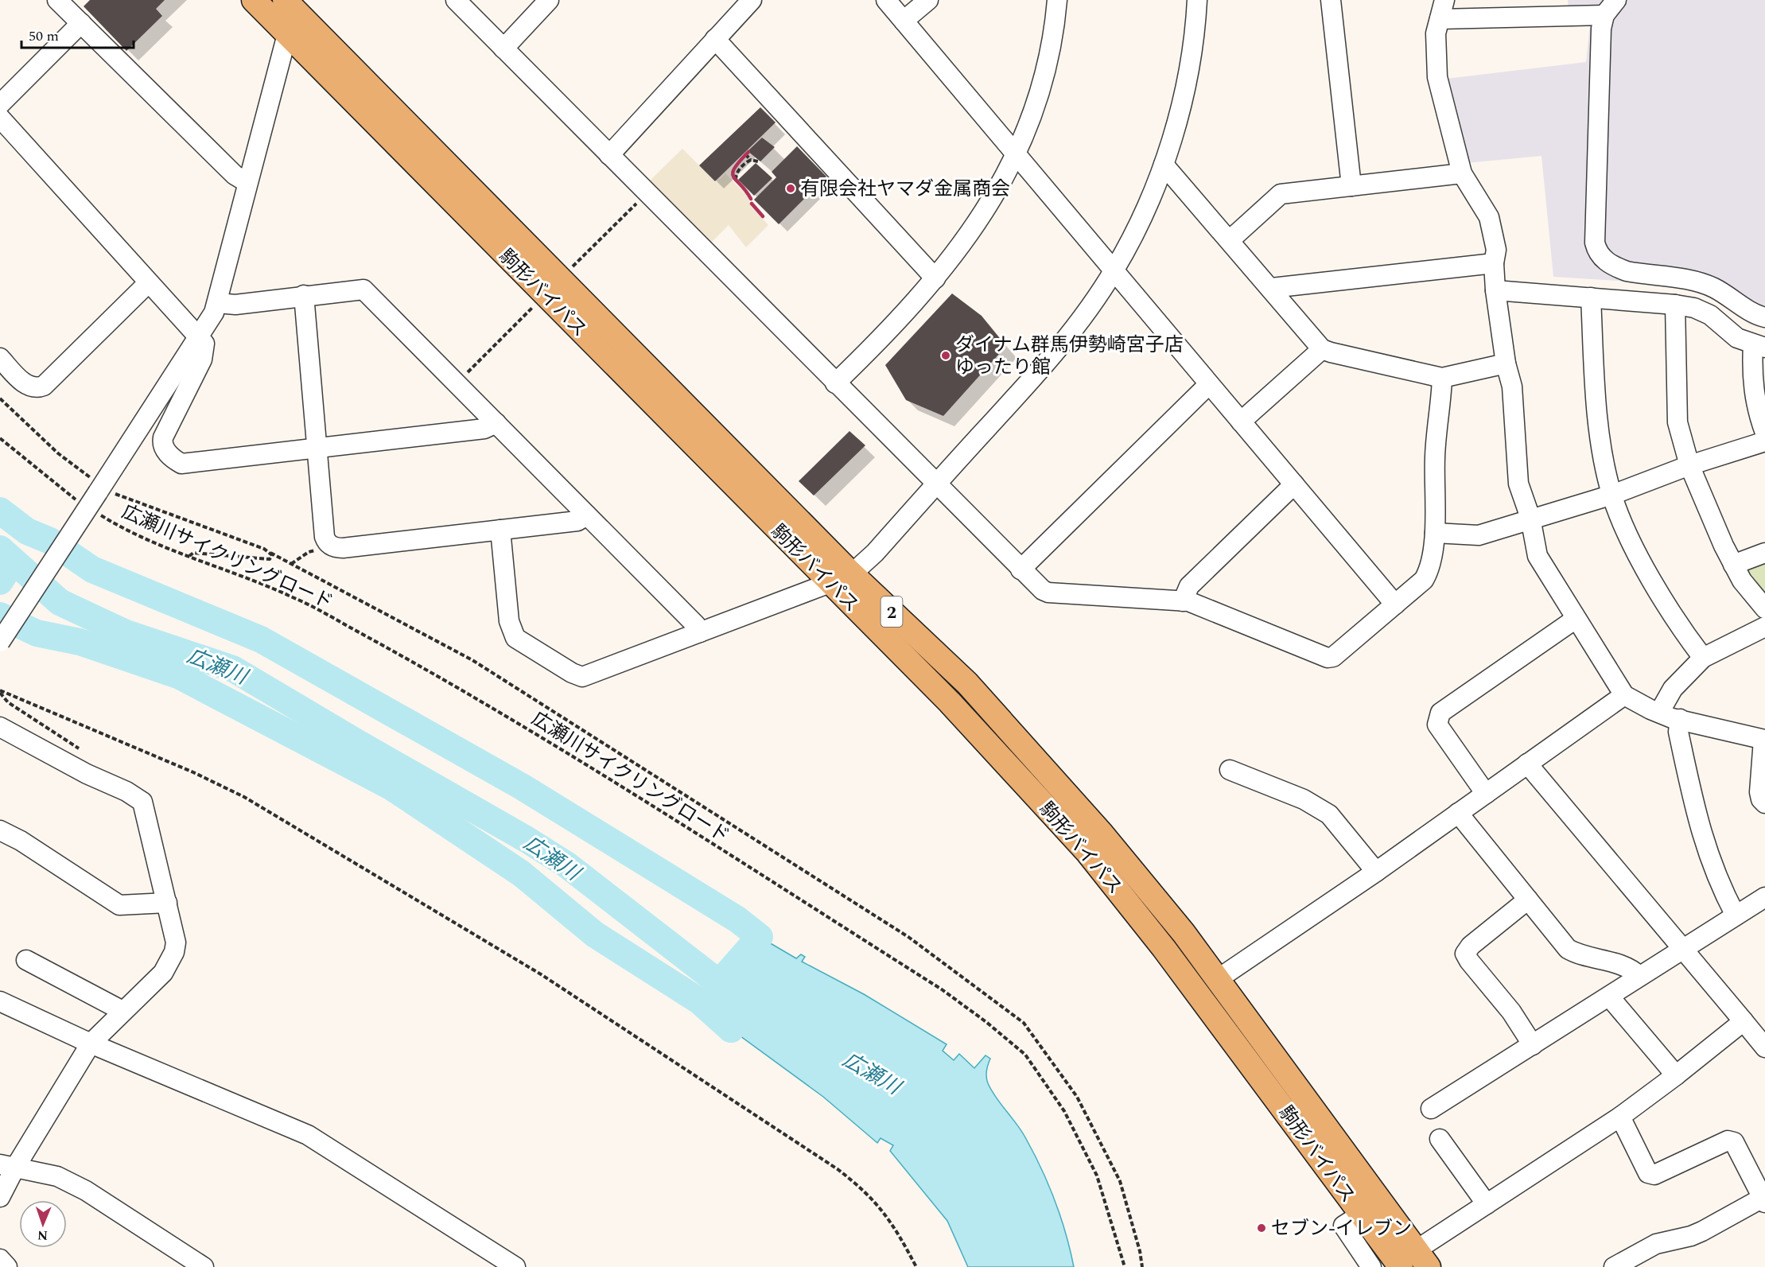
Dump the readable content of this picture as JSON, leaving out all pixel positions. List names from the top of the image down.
{
  "streets": {
    "main road": ["駒形バイパス", "2"],
    "path": ["広瀬川サイクリングロード"]
  },
  "water": ["広瀬川"],
  "places": ["有限会社ヤマダ金属商会", "ダイナム群馬伊勢崎宮子店 ゆったり館", "セブン-イレブン"],
  "scale_bar": "50 m",
  "north": "bottom"
}
